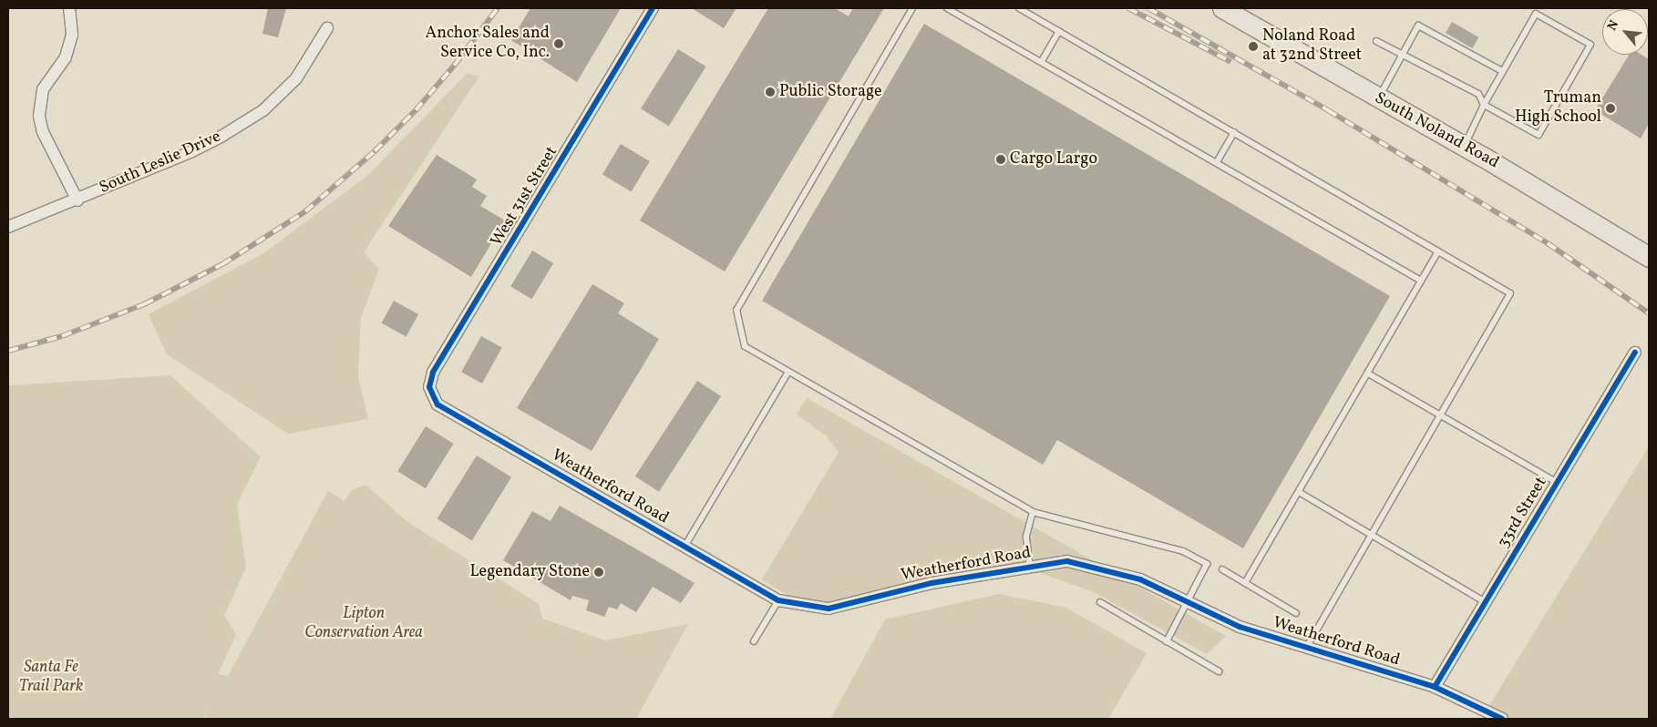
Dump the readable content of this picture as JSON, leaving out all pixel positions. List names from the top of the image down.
{
  "streets": {
    "main road": ["South Noland Road"],
    "street": [
      "South Leslie Drive",
      "West 31st Street",
      "Weatherford Road",
      "33rd Street"
    ]
  },
  "crossings": [
    ["West 31st Street", "Weatherford Road"],
    ["Weatherford Road", "33rd Street"]
  ],
  "parks": ["Lipton Conservation Area", "Santa Fe Trail Park"],
  "places": [
    "Anchor Sales and Service Co, Inc.",
    "Noland Road at 32nd Street",
    "Public Storage",
    "Truman High School",
    "Cargo Largo",
    "Legendary Stone"
  ],
  "north": "top left"
}
